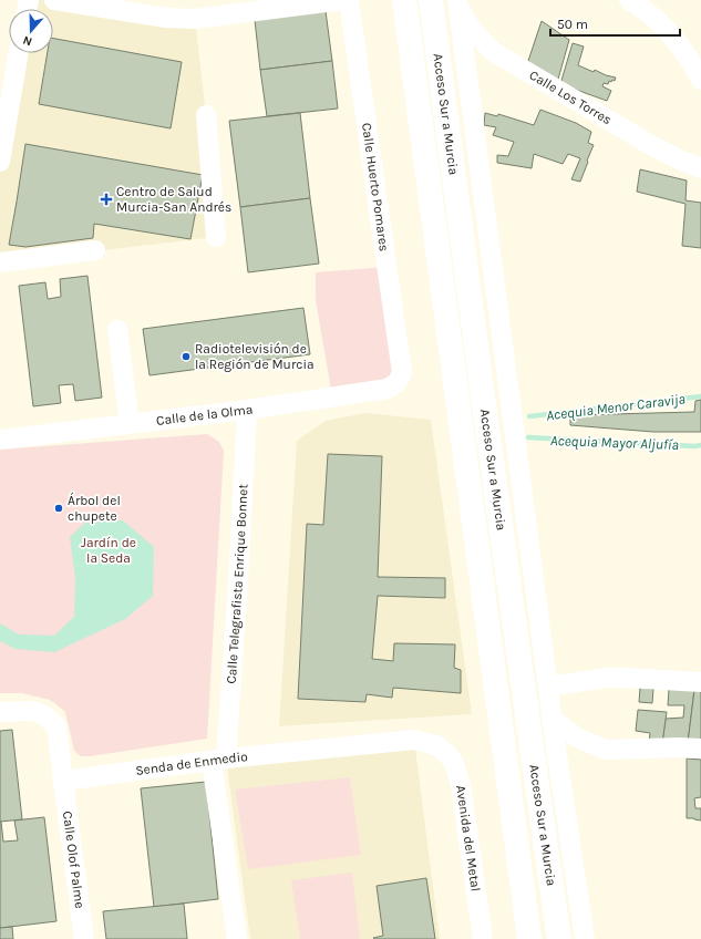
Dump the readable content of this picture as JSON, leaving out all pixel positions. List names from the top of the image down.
{
  "streets": {
    "highway": ["Acceso Sur a Murcia"],
    "street": [
      "Calle Los Torres",
      "Calle Huerto Pomares",
      "Calle de la Olma",
      "Calle Telegrafista Enrique Bonnet",
      "Senda de Enmedio",
      "Avenida del Metal",
      "Calle Olof Palme"
    ]
  },
  "crossings": [
    ["Calle Huerto Pomares", "Calle de la Olma"],
    ["Calle de la Olma", "Calle Telegrafista Enrique Bonnet"],
    ["Calle Telegrafista Enrique Bonnet", "Senda de Enmedio"],
    ["Senda de Enmedio", "Avenida del Metal"],
    ["Senda de Enmedio", "Calle Olof Palme"]
  ],
  "water": ["Acequia Menor Caravija", "Acequia Mayor Aljufía"],
  "parks": ["Jardín de la Seda"],
  "places": {
    "health": ["Centro de Salud Murcia-San Andrés"],
    "other": ["Radiotelevisión de la Región de Murcia", "Árbol del chupete"]
  },
  "scale_bar": "50 m",
  "north": "bottom"
}
